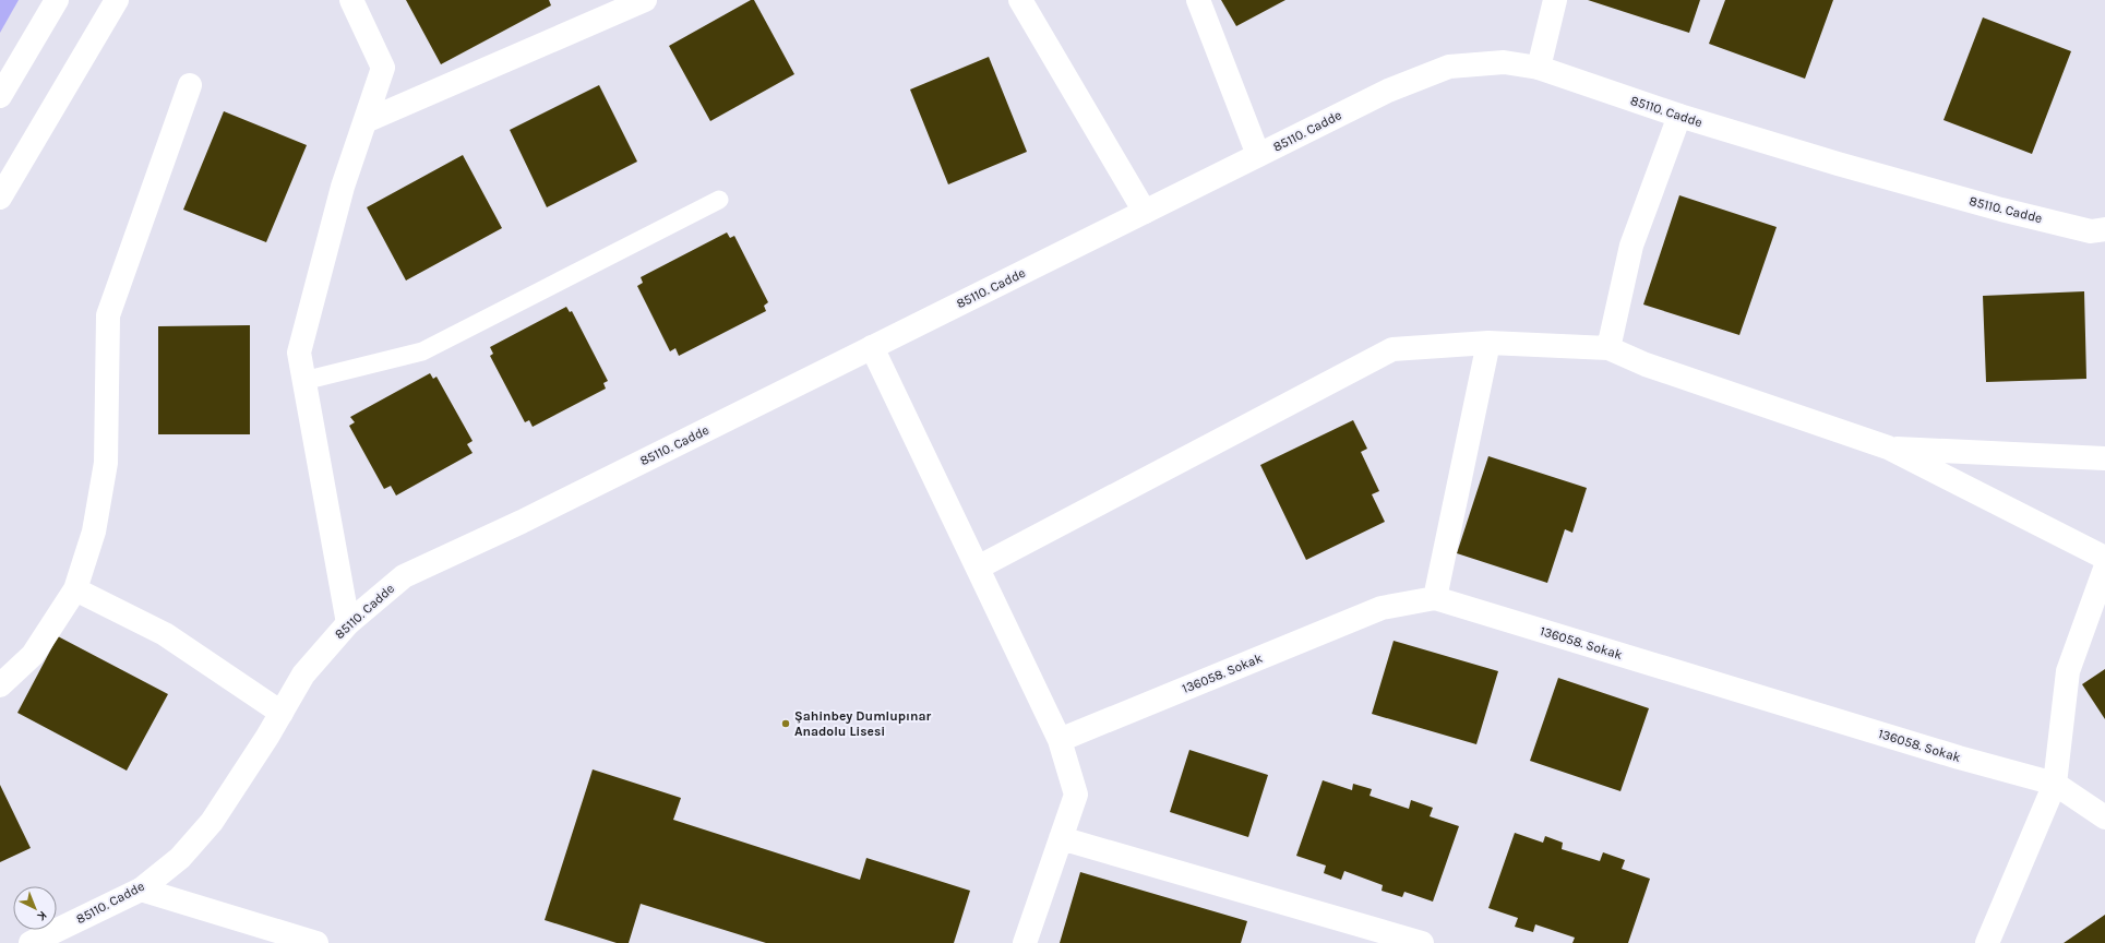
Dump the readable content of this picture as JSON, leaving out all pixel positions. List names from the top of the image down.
{
  "streets": {
    "street": ["85110. Cadde", "136058. Sokak"]
  },
  "places": ["Şahinbey Dumlupınar Anadolu Lisesi"],
  "north": "bottom right"
}
